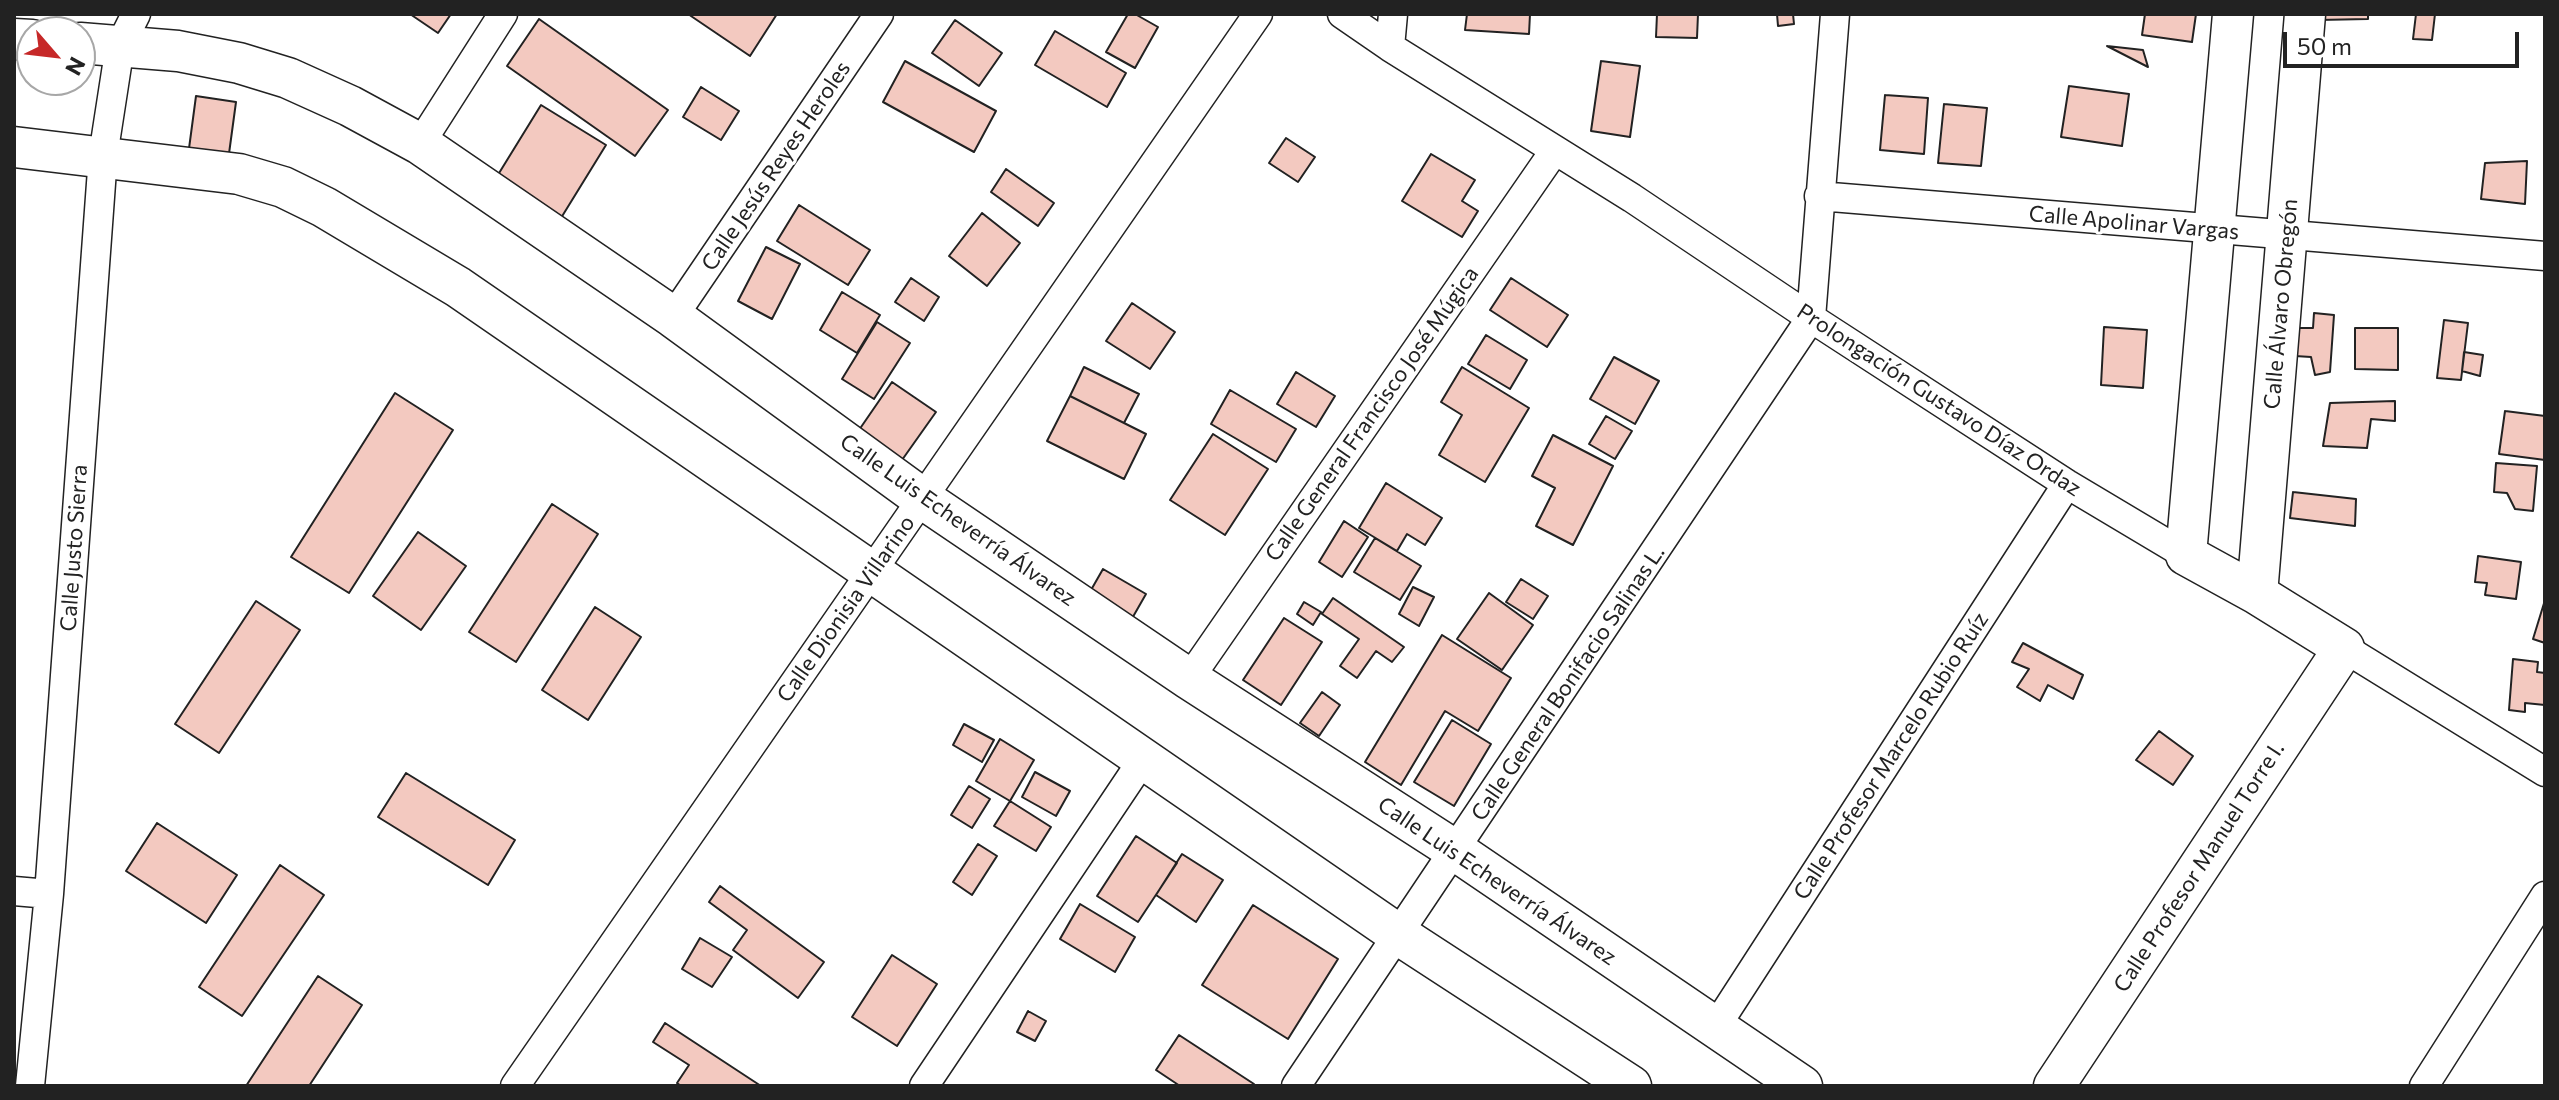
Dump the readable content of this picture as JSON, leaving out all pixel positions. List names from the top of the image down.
{
  "streets": {
    "street": [
      "Calle Jesús Reyes Heroles",
      "Calle Apolinar Vargas",
      "Calle Álvaro Obregón",
      "Prolongación Gustavo Díaz Ordaz",
      "Calle General Francisco José Múgica",
      "Calle Luis Echeverría Álvarez",
      "Calle Justo Sierra",
      "Calle Dionisia Villarino",
      "Calle General Bonifacio Salinas L.",
      "Calle Profesor Marcelo Rubio Ruíz",
      "Calle Profesor Manuel Torre I."
    ]
  },
  "crossings": [
    ["Calle Jesús Reyes Heroles", "Calle Luis Echeverría Álvarez"],
    ["Calle Apolinar Vargas", "Calle Álvaro Obregón"],
    ["Calle Álvaro Obregón", "Prolongación Gustavo Díaz Ordaz"],
    ["Prolongación Gustavo Díaz Ordaz", "Calle General Francisco José Múgica"],
    ["Prolongación Gustavo Díaz Ordaz", "Calle General Bonifacio Salinas L."],
    ["Prolongación Gustavo Díaz Ordaz", "Calle Profesor Marcelo Rubio Ruíz"],
    ["Prolongación Gustavo Díaz Ordaz", "Calle Profesor Manuel Torre I."],
    ["Calle General Francisco José Múgica", "Calle Luis Echeverría Álvarez"],
    ["Calle Luis Echeverría Álvarez", "Calle Justo Sierra"],
    ["Calle Luis Echeverría Álvarez", "Calle Dionisia Villarino"],
    ["Calle Luis Echeverría Álvarez", "Calle General Bonifacio Salinas L."],
    ["Calle Luis Echeverría Álvarez", "Calle Profesor Marcelo Rubio Ruíz"]
  ],
  "scale_bar": "50 m",
  "north": "bottom right"
}
